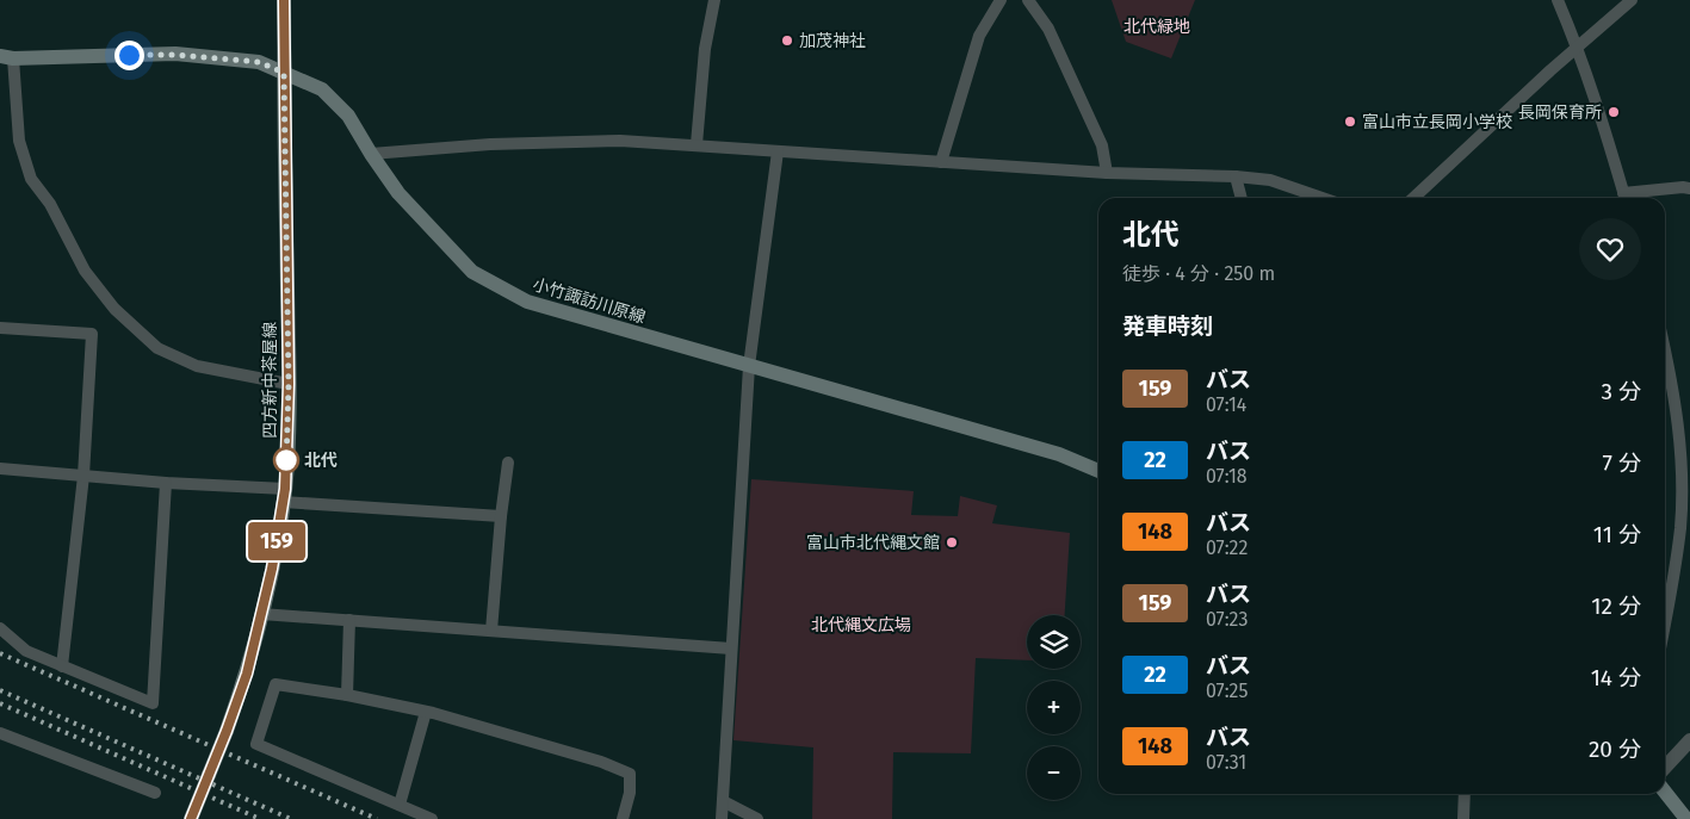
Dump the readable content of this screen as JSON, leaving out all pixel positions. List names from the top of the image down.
{
  "streets": {
    "main road": ["小竹諏訪川原線", "四方新中茶屋線"]
  },
  "crossings": [
    ["小竹諏訪川原線", "四方新中茶屋線"]
  ],
  "parks": ["北代緑地", "北代縄文広場"],
  "places": [
    "加茂神社",
    "長岡保育所",
    "富山市立長岡小学校",
    "北代",
    "富山市北代縄文館"
  ],
  "lines": ["bus line 159"],
  "page": {
    "on_map": "159",
    "heading": [
      ["北代", "徒歩 · 4 分 · 250 m"],
      "発車時刻"
    ],
    "list": [
      {
        "mark": "159",
        "name": "バス",
        "note": "07:14",
        "value": "3 分"
      },
      {
        "mark": "22",
        "name": "バス",
        "note": "07:18",
        "value": "7 分"
      },
      {
        "mark": "148",
        "name": "バス",
        "note": "07:22",
        "value": "11 分"
      },
      {
        "mark": "159",
        "name": "バス",
        "note": "07:23",
        "value": "12 分"
      },
      {
        "mark": "22",
        "name": "バス",
        "note": "07:25",
        "value": "14 分"
      },
      {
        "mark": "148",
        "name": "バス",
        "note": "07:31",
        "value": "20 分"
      }
    ],
    "map_buttons": ["+", "−"]
  }
}
